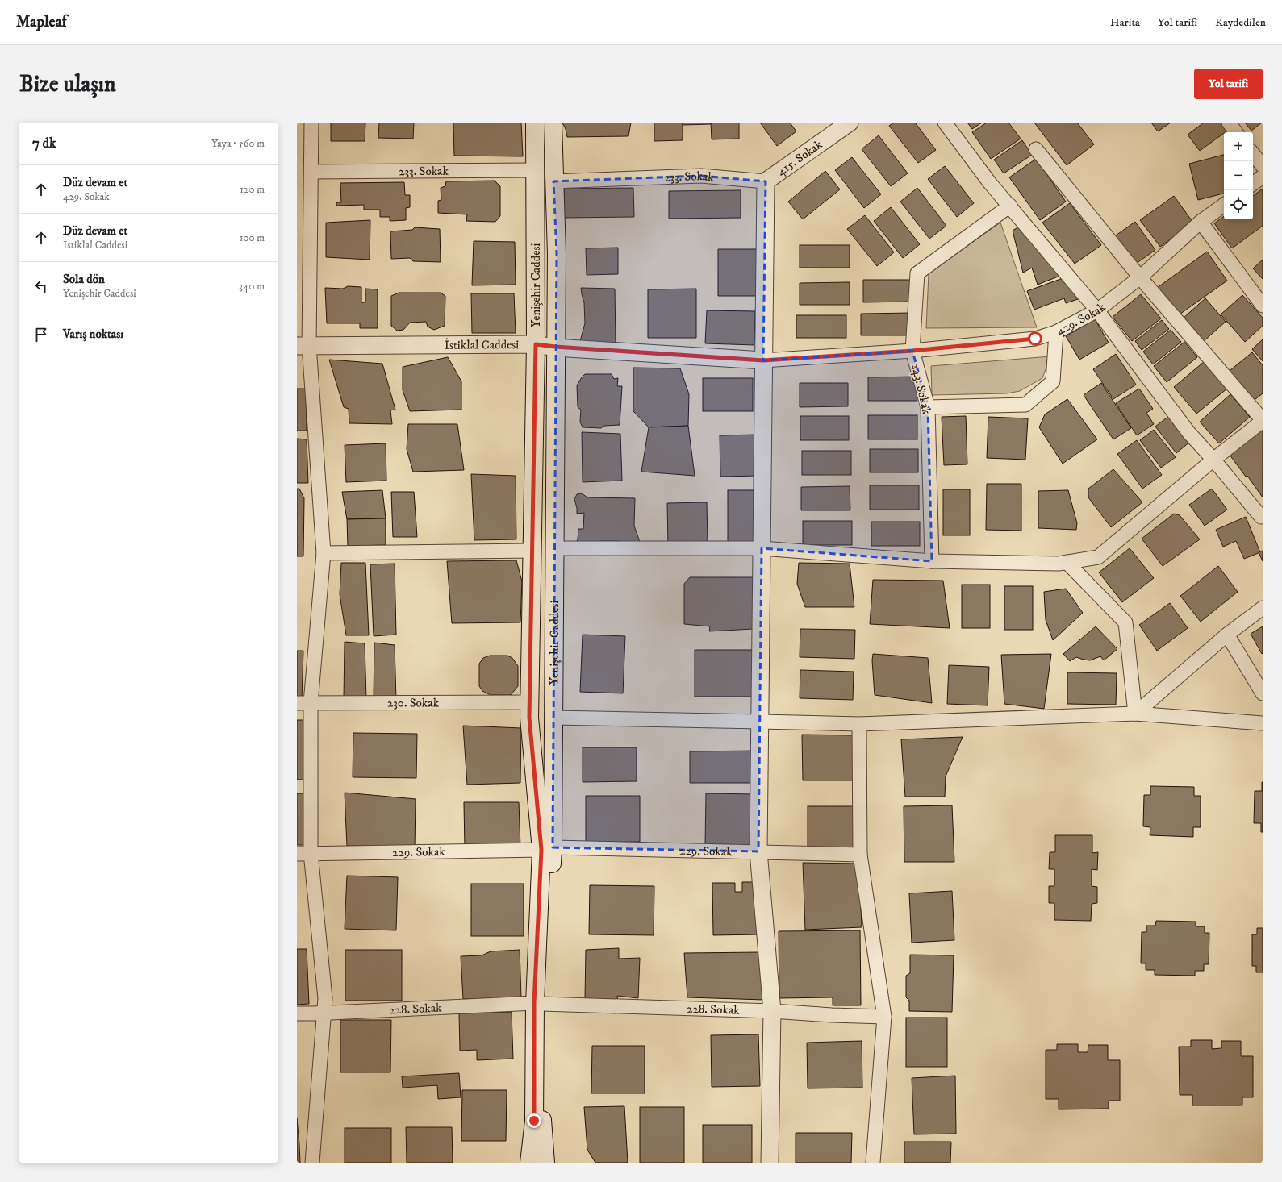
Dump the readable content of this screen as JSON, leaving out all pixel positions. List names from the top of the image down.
{
  "streets": {
    "main road": ["Yenişehir Caddesi"],
    "street": [
      "415. Sokak",
      "233. Sokak",
      "429. Sokak",
      "İstiklal Caddesi",
      "243. Sokak",
      "230. Sokak",
      "229. Sokak",
      "228. Sokak"
    ]
  },
  "crossings": [
    ["415. Sokak", "233. Sokak"],
    ["233. Sokak", "Yenişehir Caddesi"],
    ["Yenişehir Caddesi", "İstiklal Caddesi"],
    ["Yenişehir Caddesi", "230. Sokak"],
    ["Yenişehir Caddesi", "229. Sokak"],
    ["Yenişehir Caddesi", "228. Sokak"],
    ["429. Sokak", "İstiklal Caddesi"],
    ["429. Sokak", "243. Sokak"]
  ],
  "page": {
    "header": "Mapleaf",
    "nav": ["Harita", "Yol tarifi", "Kaydedilen"],
    "buttons": "Yol tarifi",
    "title": "Bize ulaşın",
    "heading": ["7 dk", "Yaya · 560 m"],
    "map_buttons": ["+", "−"],
    "list": [
      ["Düz devam et", "429. Sokak", "120 m"],
      ["Düz devam et", "İstiklal Caddesi", "100 m"],
      ["Sola dön", "Yenişehir Caddesi", "340 m"],
      "Varış noktası"
    ]
  }
}
